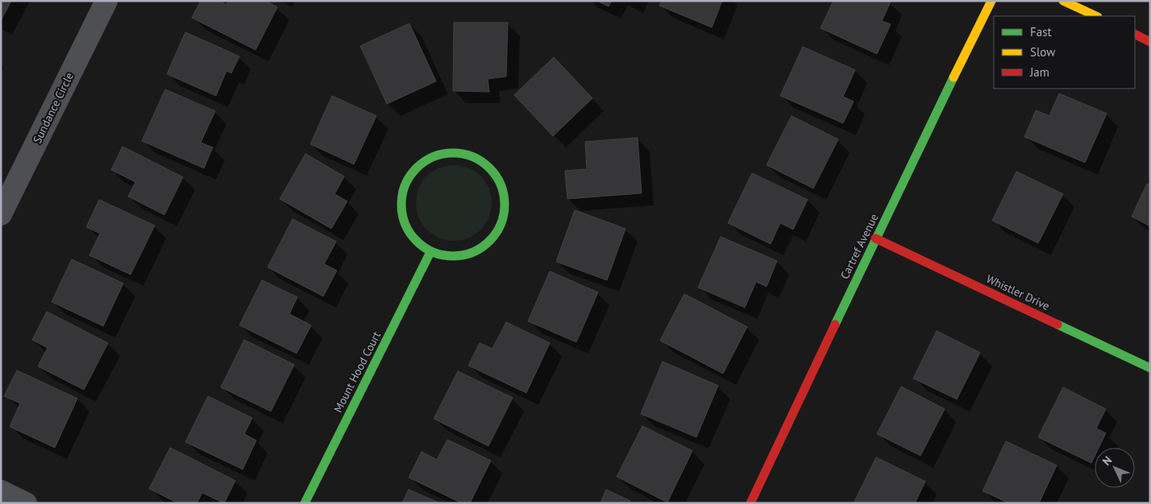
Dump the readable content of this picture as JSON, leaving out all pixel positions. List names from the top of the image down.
{
  "streets": {
    "street": [
      "Sundance Circle",
      "Cartref Avenue",
      "Whistler Drive",
      "Mount Hood Court"
    ]
  },
  "crossings": [
    ["Cartref Avenue", "Whistler Drive"]
  ],
  "legend": ["Fast", "Slow", "Jam"],
  "north": "top left"
}
